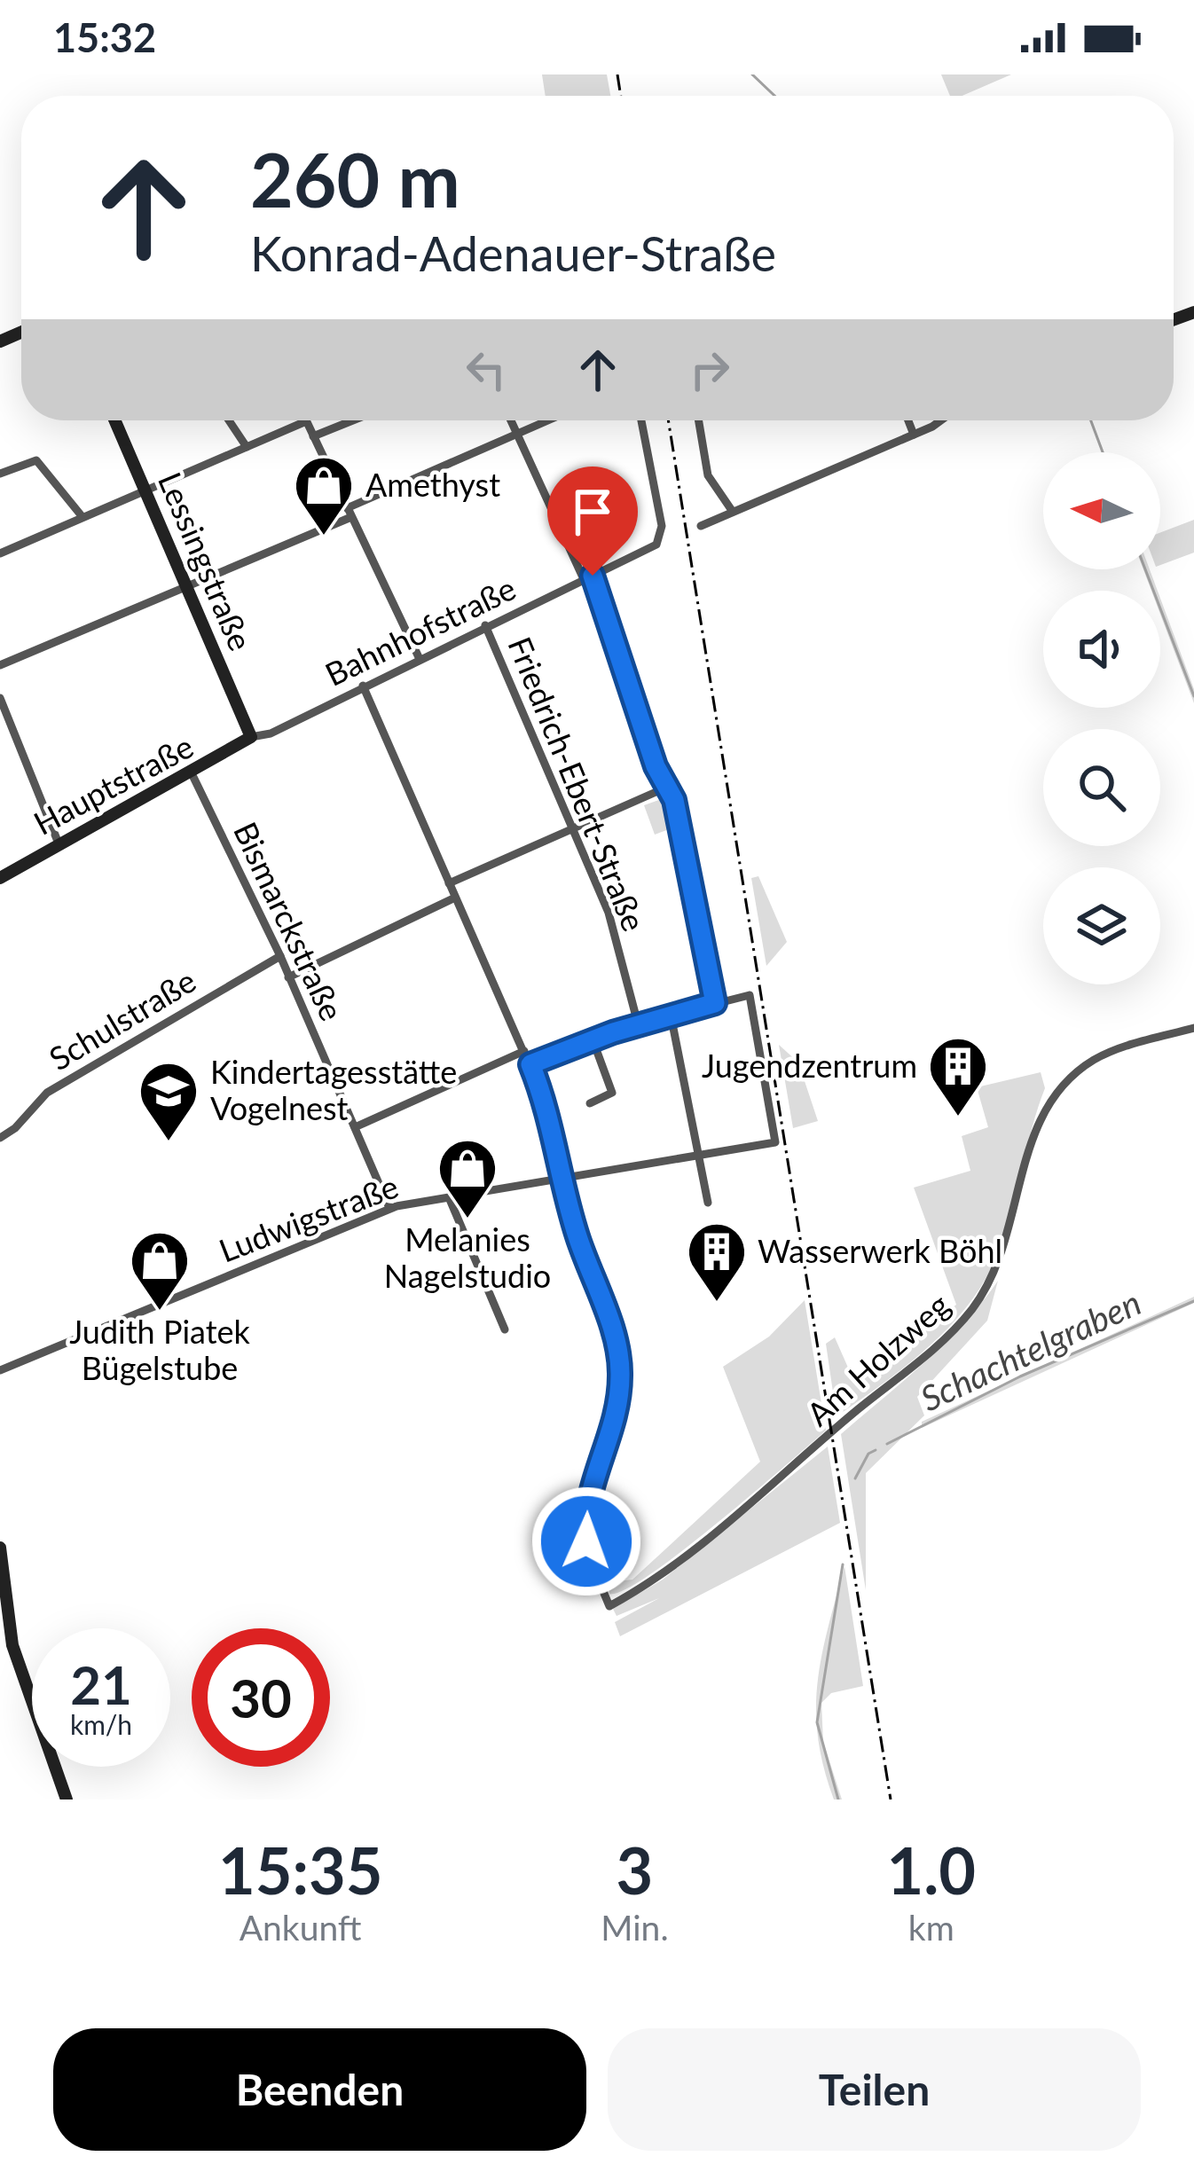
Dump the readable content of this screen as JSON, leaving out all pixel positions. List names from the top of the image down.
{
  "streets": {
    "street": [
      "Lessingstraße",
      "Bahnhofstraße",
      "Friedrich-Ebert-Straße",
      "Hauptstraße",
      "Bismarckstraße",
      "Schulstraße",
      "Ludwigstraße",
      "Am Holzweg"
    ]
  },
  "crossings": [
    ["Lessingstraße", "Bahnhofstraße"],
    ["Lessingstraße", "Hauptstraße"],
    ["Bahnhofstraße", "Friedrich-Ebert-Straße"],
    ["Bahnhofstraße", "Hauptstraße"],
    ["Hauptstraße", "Bismarckstraße"],
    ["Bismarckstraße", "Schulstraße"],
    ["Bismarckstraße", "Ludwigstraße"],
    ["Ludwigstraße", "Am Holzweg"]
  ],
  "water": ["Schachtelgraben"],
  "places": {
    "shop": ["Amethyst", "Melanies Nagelstudio", "Judith Piatek Bügelstube"],
    "building": ["Jugendzentrum", "Wasserwerk Böhl"],
    "school or university": ["Kindertagesstätte Vogelnest"]
  },
  "north": "left",
  "page": {
    "status": "15:32",
    "turn": ["260 m", "Konrad-Adenauer-Straße"],
    "speed": "21 km/h",
    "limit": "30",
    "eta": [
      "15:35",
      "Ankunft",
      "3",
      "Min.",
      "1.0",
      "km"
    ],
    "buttons": ["Beenden", "Teilen"]
  }
}
